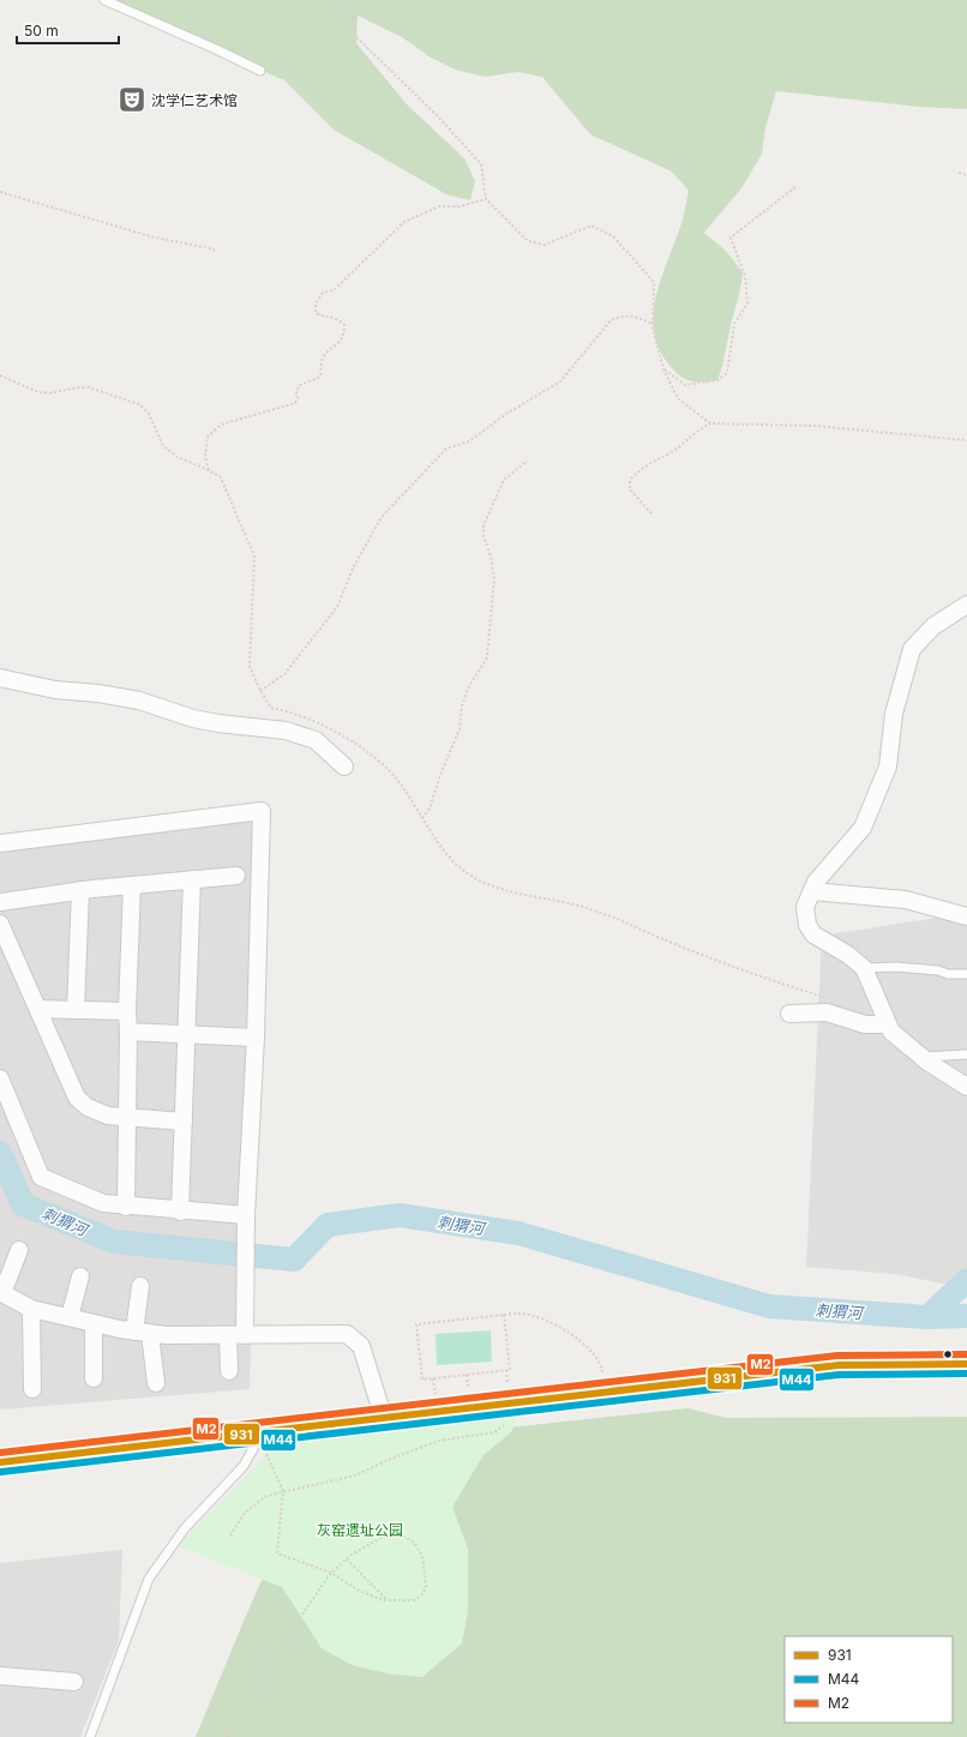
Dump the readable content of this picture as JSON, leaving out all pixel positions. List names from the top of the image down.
{
  "water": ["刺猬河"],
  "parks": ["灰窑遗址公园"],
  "places": {
    "theatre": ["沈学仁艺术馆"]
  },
  "lines": ["transit line M2", "transit line 931", "transit line M44"],
  "legend": ["931", "M44", "M2"],
  "scale_bar": "50 m"
}
